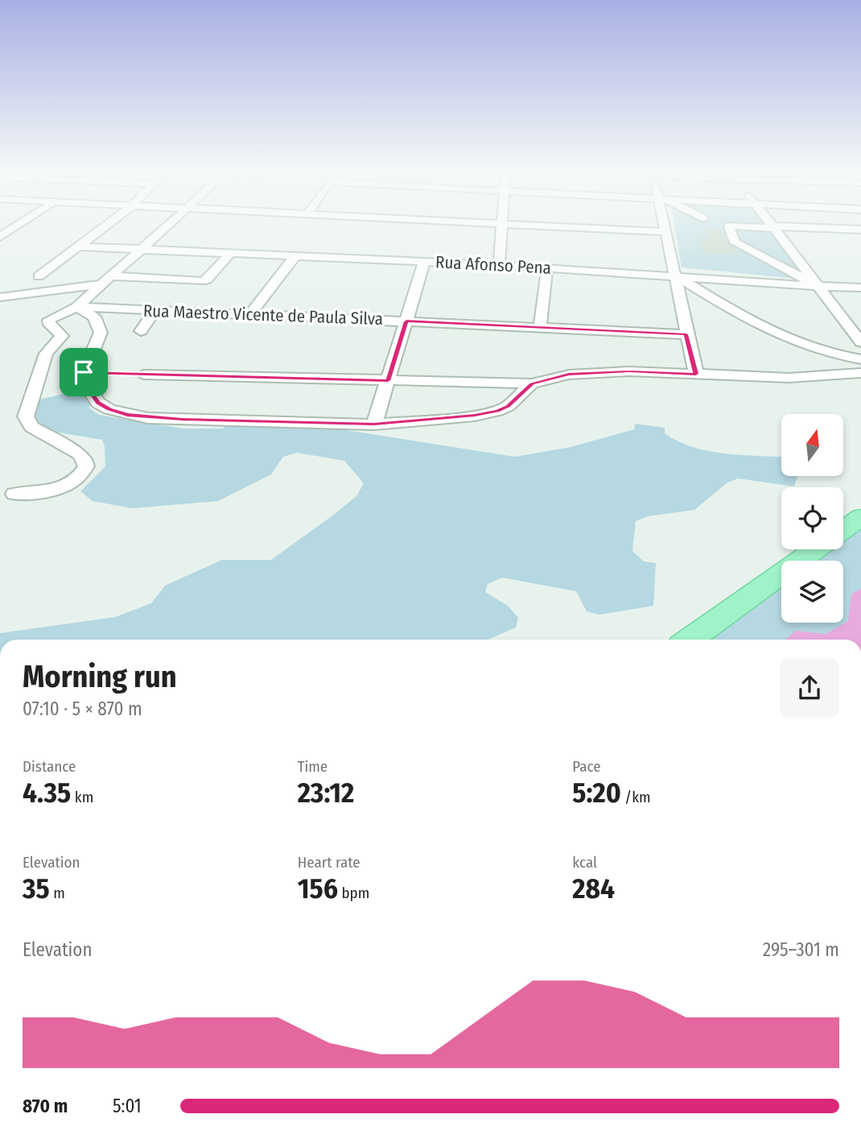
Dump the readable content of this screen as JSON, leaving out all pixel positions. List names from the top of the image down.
{
  "streets": {
    "street": ["Rua Afonso Pena", "Rua Maestro Vicente de Paula Silva"]
  },
  "north": "top",
  "page": {
    "heading": ["Morning run", "07:10 · 5 × 870 m"],
    "stats": [
      ["Distance", "4.35 km"],
      ["Time", "23:12"],
      ["Pace", "5:20 /km"],
      ["Elevation", "35 m"],
      ["Heart rate", "156 bpm"],
      ["kcal", "284"]
    ],
    "chart": ["Elevation", "295–301 m"],
    "list": [
      {
        "name": "870 m",
        "note": "5:01"
      }
    ]
  }
}
